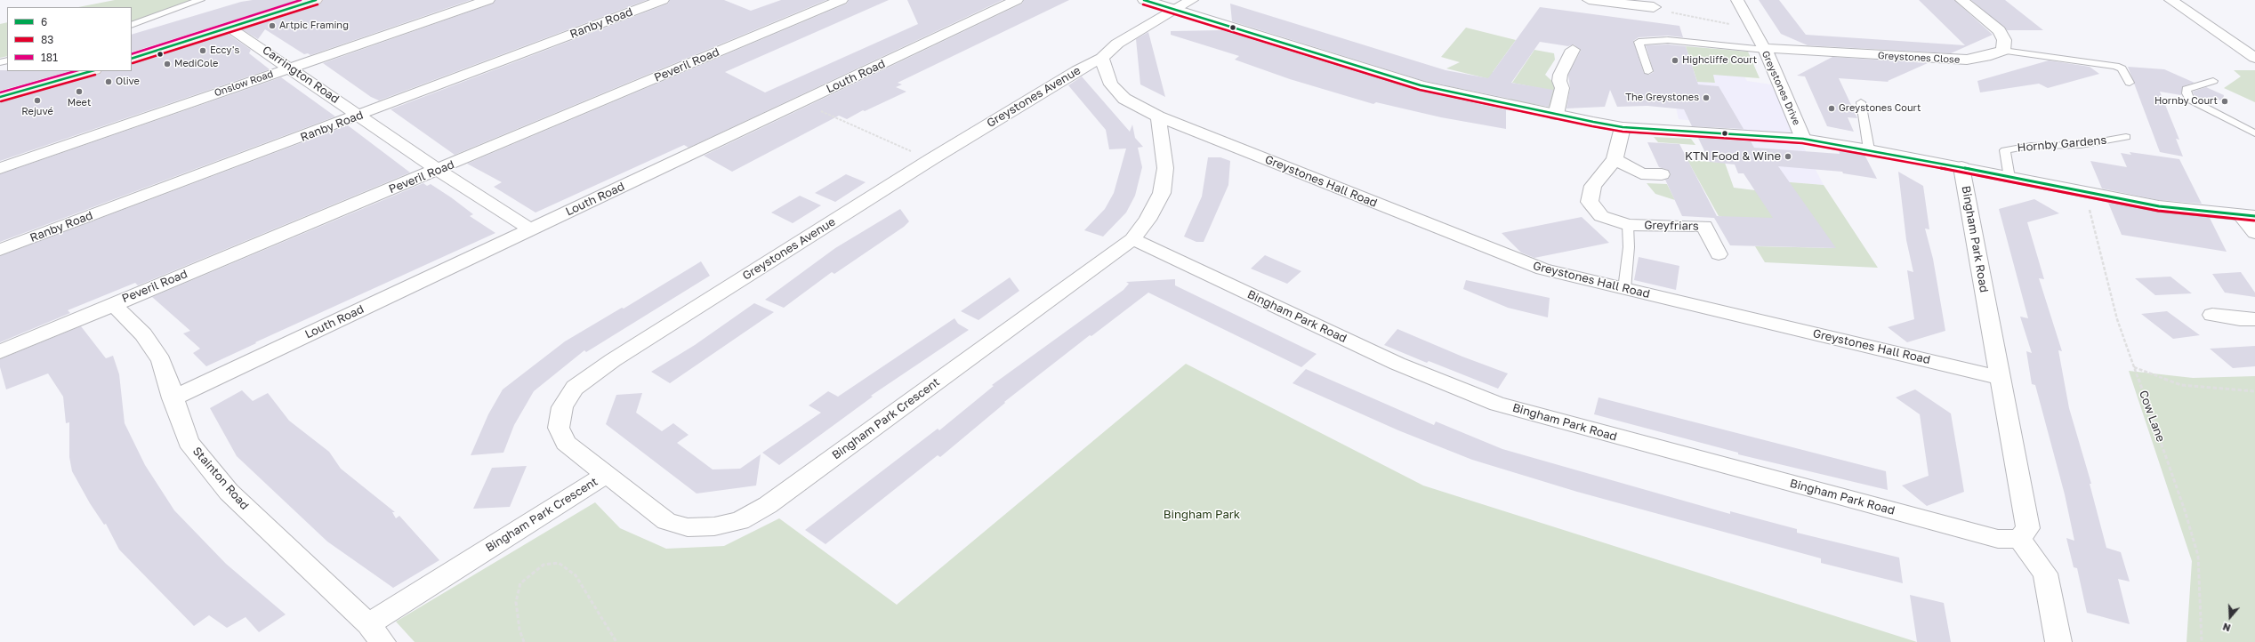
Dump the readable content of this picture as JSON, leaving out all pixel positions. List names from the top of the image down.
{
  "streets": {
    "street": [
      "Ranby Road",
      "Greystones Close",
      "Peveril Road",
      "Carrington Road",
      "Louth Road",
      "Onslow Road",
      "Greystones Drive",
      "Greystones Avenue",
      "Greystones Hall Road",
      "Greyfriars",
      "Bingham Park Road",
      "Bingham Park Crescent",
      "Stainton Road"
    ],
    "lane": ["Hornby Gardens"],
    "path": ["Cow Lane"]
  },
  "crossings": [
    ["Ranby Road", "Carrington Road"],
    ["Greystones Close", "Greystones Drive"],
    ["Peveril Road", "Carrington Road"],
    ["Peveril Road", "Stainton Road"],
    ["Carrington Road", "Louth Road"],
    ["Carrington Road", "Onslow Road"],
    ["Louth Road", "Stainton Road"],
    ["Greystones Avenue", "Bingham Park Crescent"],
    ["Greystones Hall Road", "Greyfriars"],
    ["Greystones Hall Road", "Bingham Park Road"],
    ["Greystones Hall Road", "Bingham Park Crescent"],
    ["Bingham Park Road", "Bingham Park Crescent"],
    ["Bingham Park Crescent", "Stainton Road"]
  ],
  "parks": ["Bingham Park"],
  "places": [
    "Artpic Framing",
    "Eccy's",
    "Highcliffe Court",
    "MediCole",
    "Olive",
    "Meet",
    "The Greystones",
    "Rejuvé",
    "Hornby Court",
    "Greystones Court",
    "KTN Food & Wine"
  ],
  "lines": ["transit line 6", "transit line 181", "transit line 83"],
  "legend": ["6", "83", "181"],
  "north": "bottom"
}
